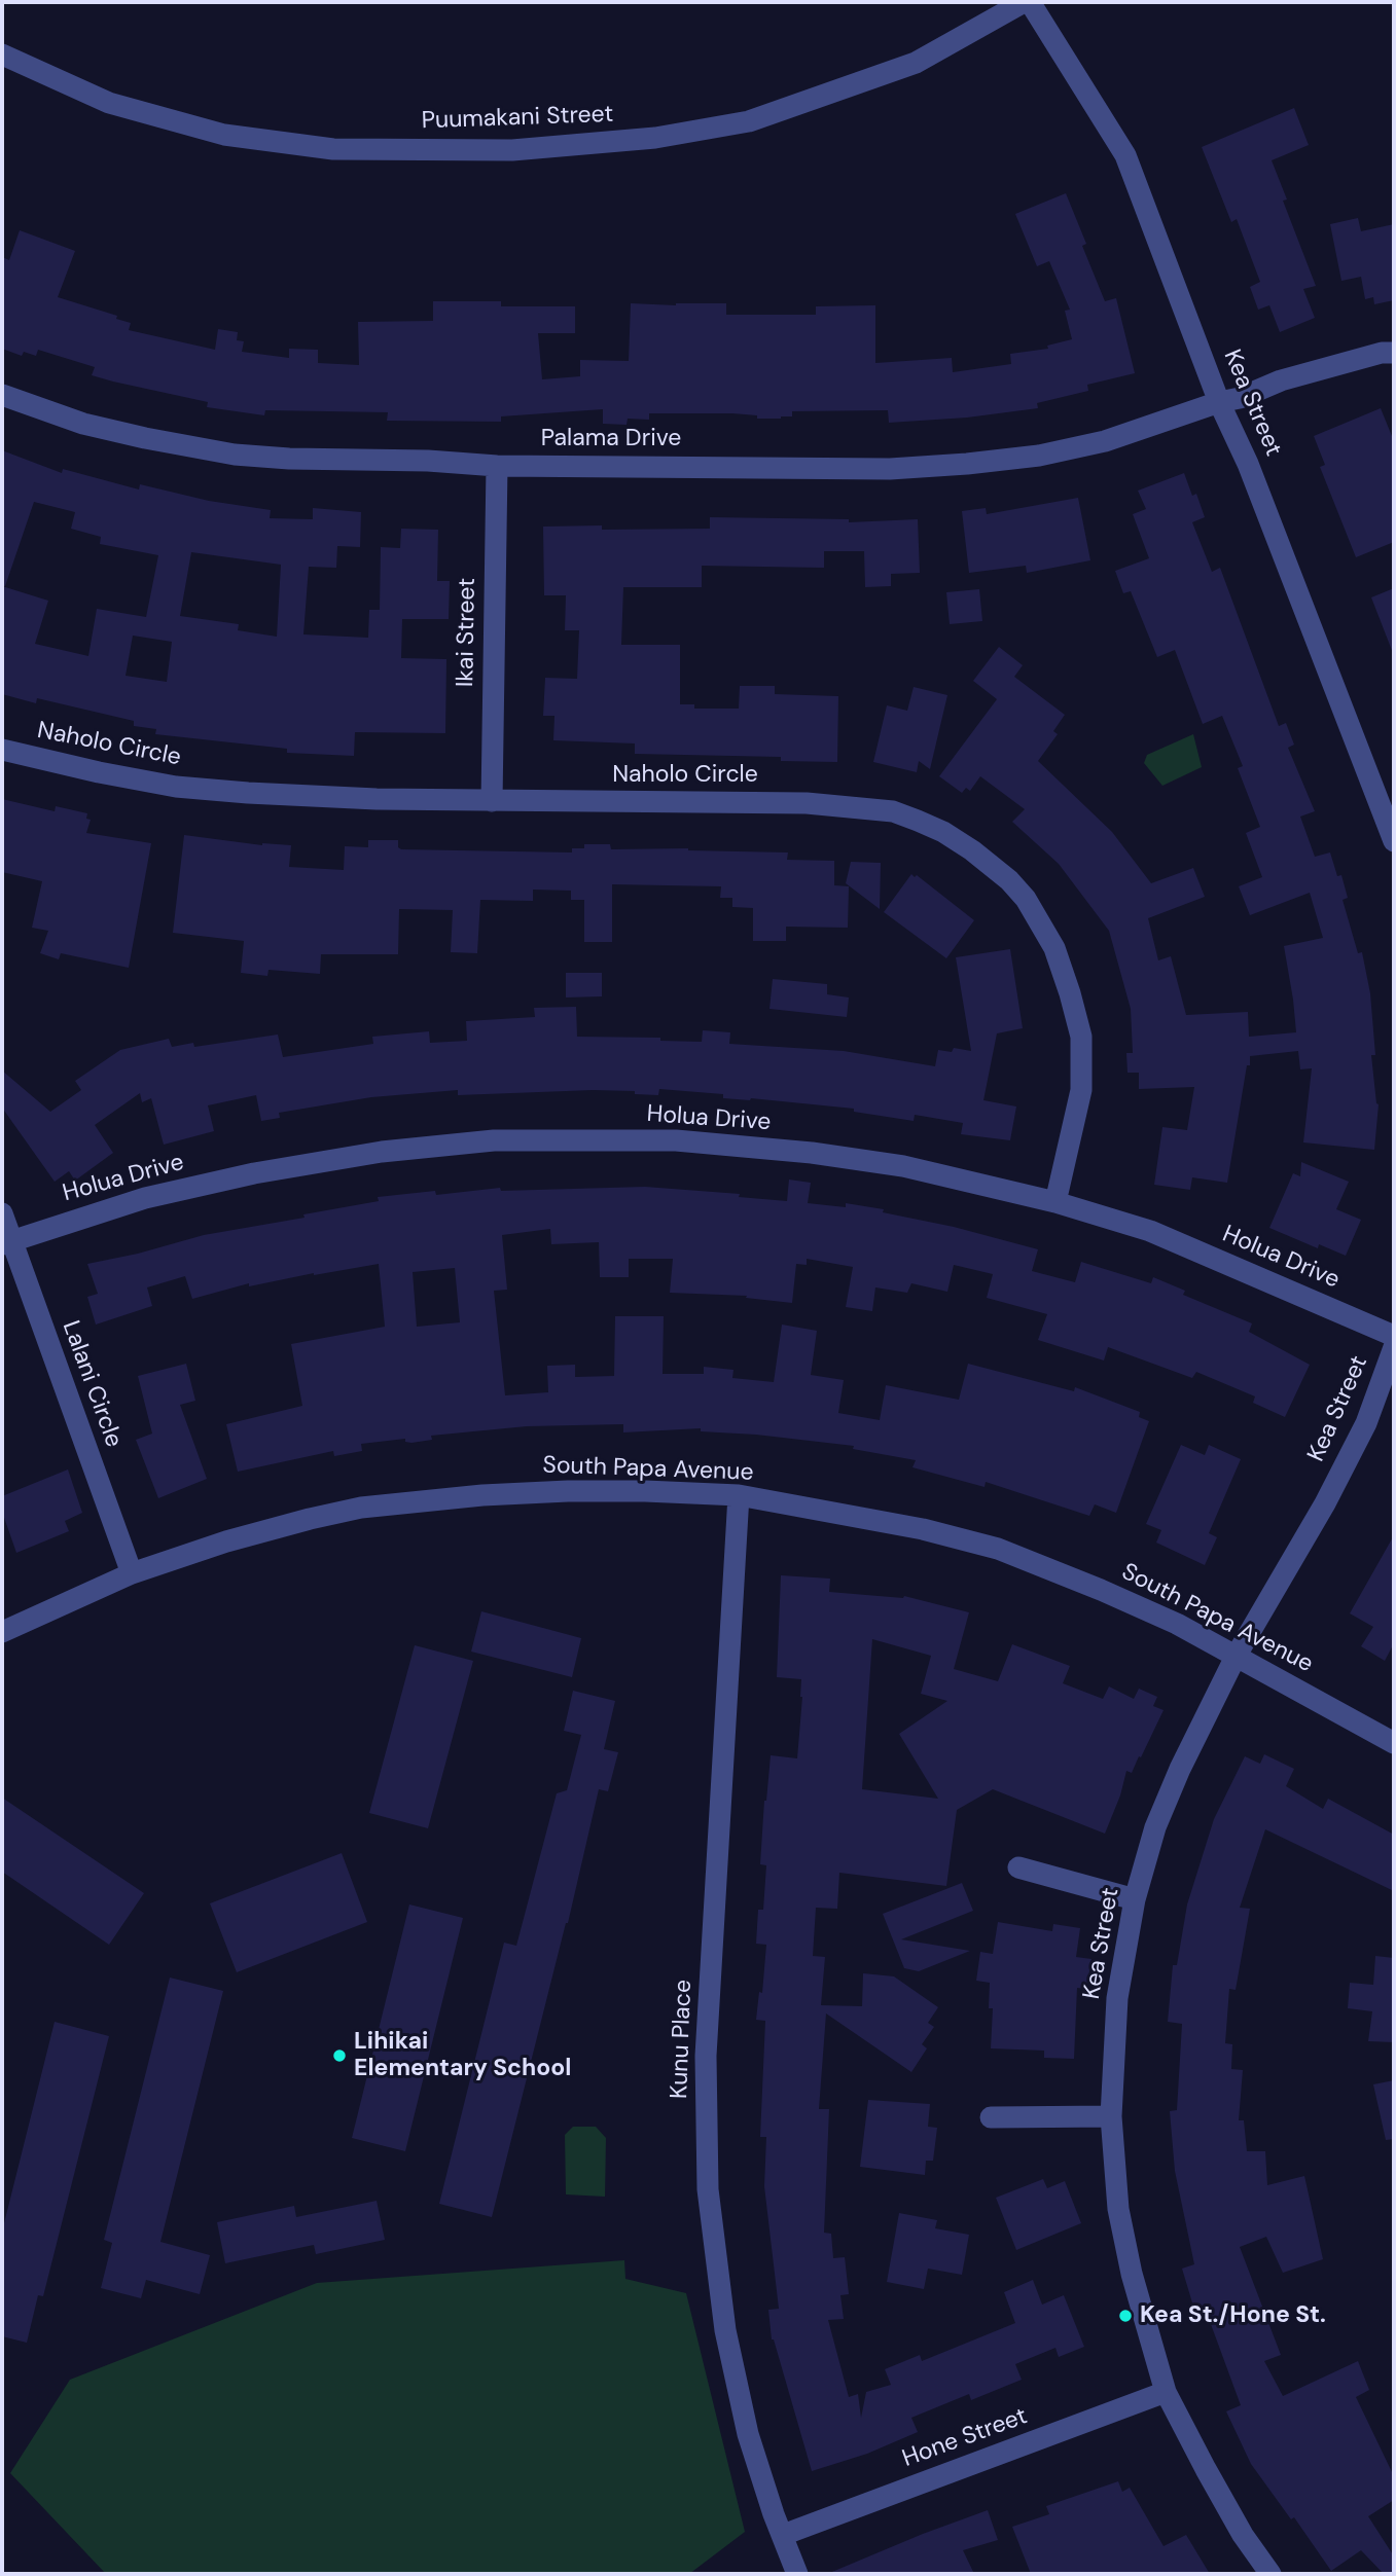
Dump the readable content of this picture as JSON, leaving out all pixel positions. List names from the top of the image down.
{
  "streets": {
    "street": [
      "Puumakani Street",
      "Kea Street",
      "Palama Drive",
      "Ikai Street",
      "Naholo Circle",
      "Holua Drive",
      "Lalani Circle",
      "South Papa Avenue",
      "Kunu Place",
      "Hone Street"
    ]
  },
  "crossings": [
    ["Puumakani Street", "Kea Street"],
    ["Kea Street", "Palama Drive"],
    ["Kea Street", "South Papa Avenue"],
    ["Kea Street", "Hone Street"],
    ["Palama Drive", "Ikai Street"],
    ["Ikai Street", "Naholo Circle"],
    ["Naholo Circle", "Holua Drive"],
    ["Holua Drive", "Lalani Circle"],
    ["Lalani Circle", "South Papa Avenue"],
    ["South Papa Avenue", "Kunu Place"],
    ["Kunu Place", "Hone Street"]
  ],
  "places": ["Lihikai Elementary School", "Kea St./Hone St."]
}
